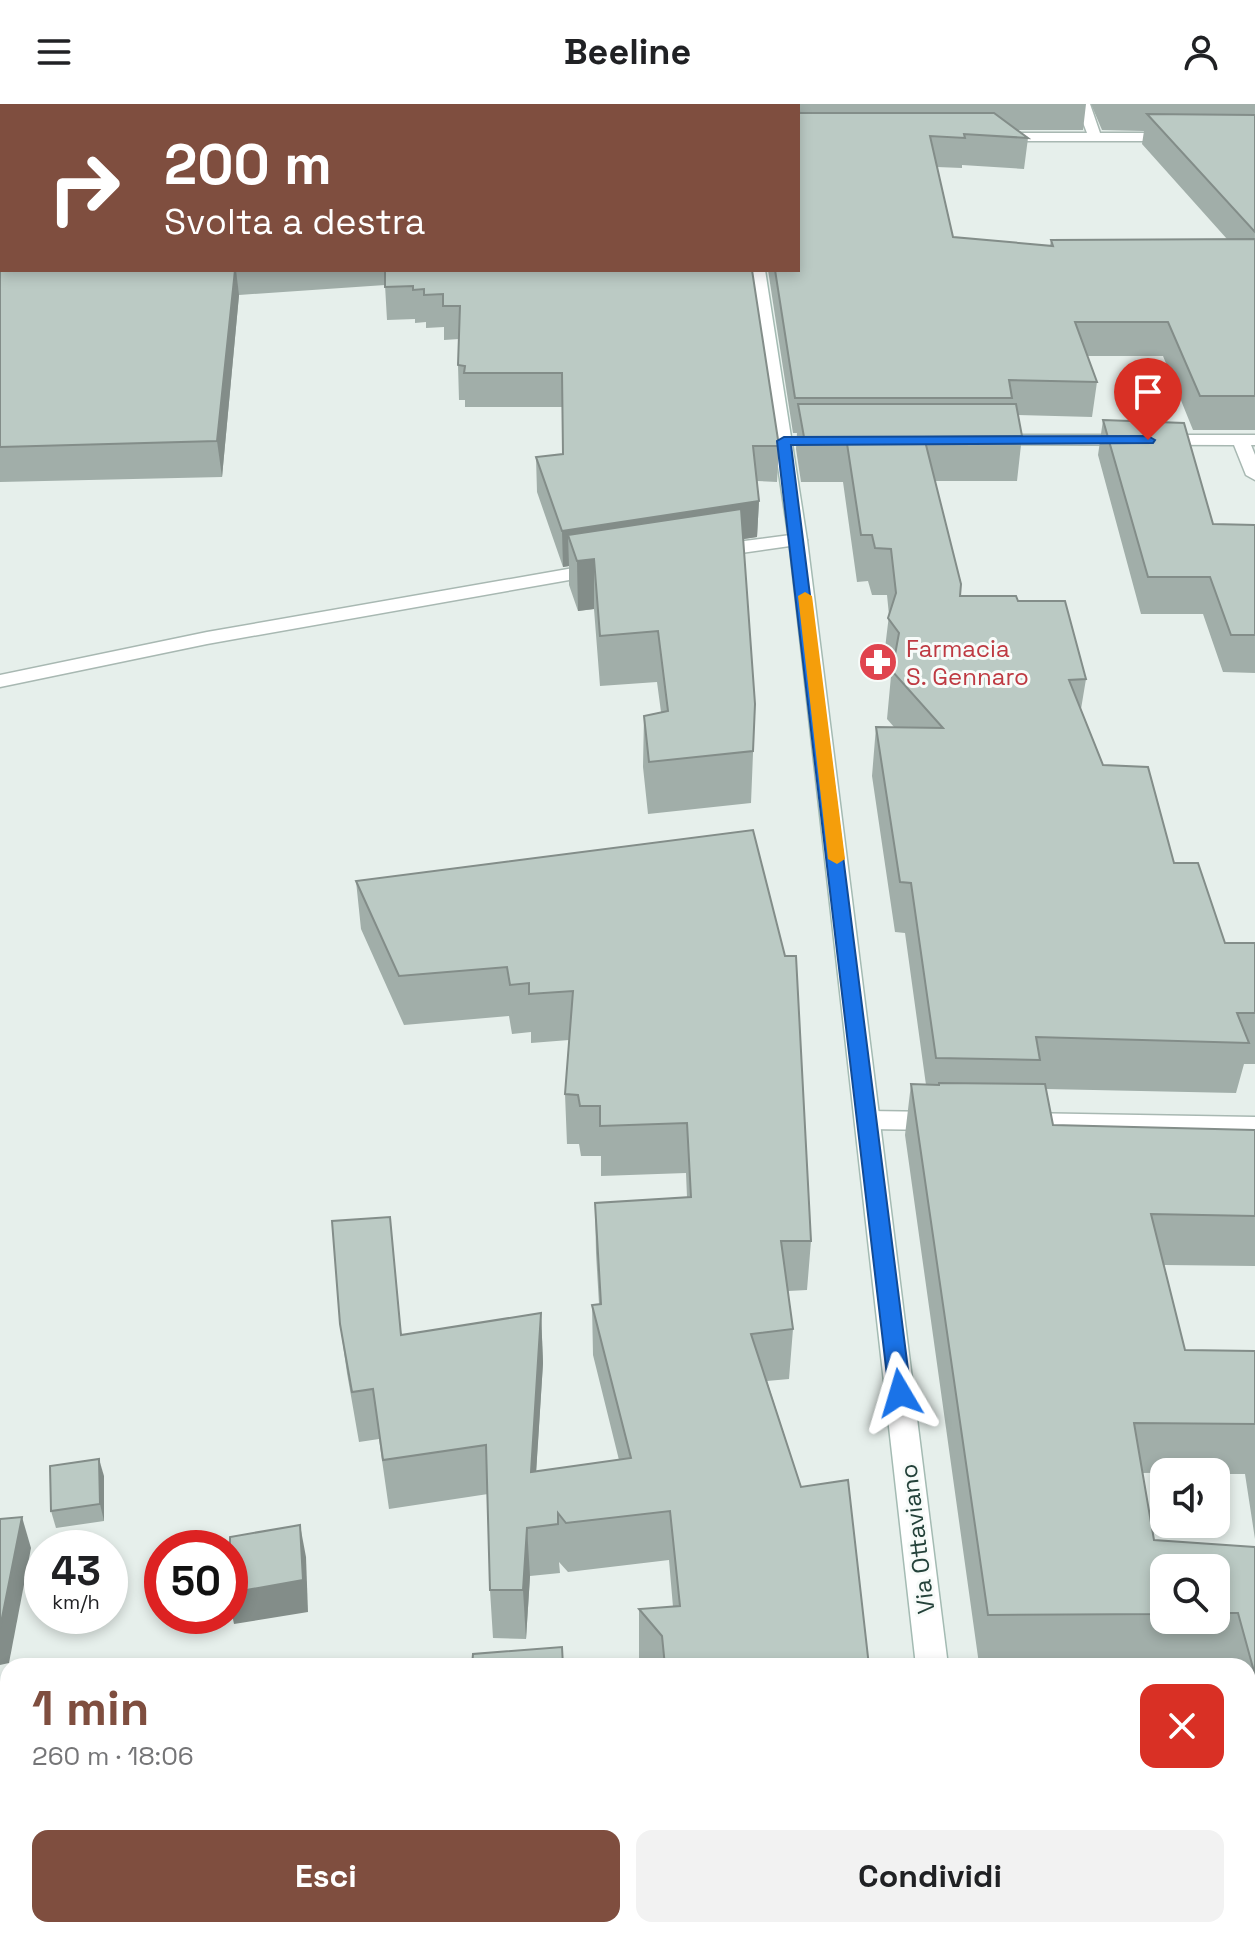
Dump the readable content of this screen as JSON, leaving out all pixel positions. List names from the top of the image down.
{
  "streets": {
    "main road": ["Via Ottaviano"]
  },
  "places": {
    "pharmacy": ["Farmacia S. Gennaro"]
  },
  "page": {
    "header": "Beeline",
    "turn": ["200 m", "Svolta a destra"],
    "speed": "43 km/h",
    "limit": "50",
    "heading": ["1 min", "260 m · 18:06"],
    "buttons": ["Esci", "Condividi"]
  }
}
